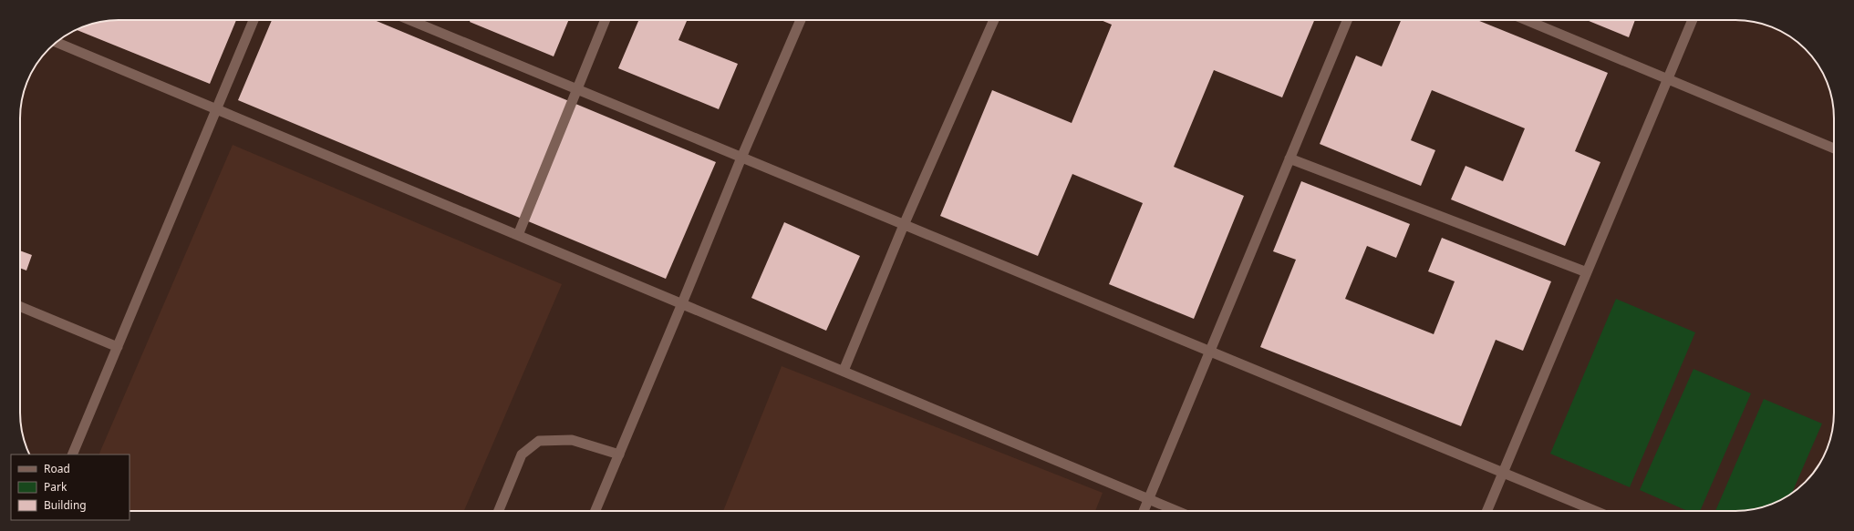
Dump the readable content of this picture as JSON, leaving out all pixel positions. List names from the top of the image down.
{
  "legend": ["Road", "Park", "Building"]
}
